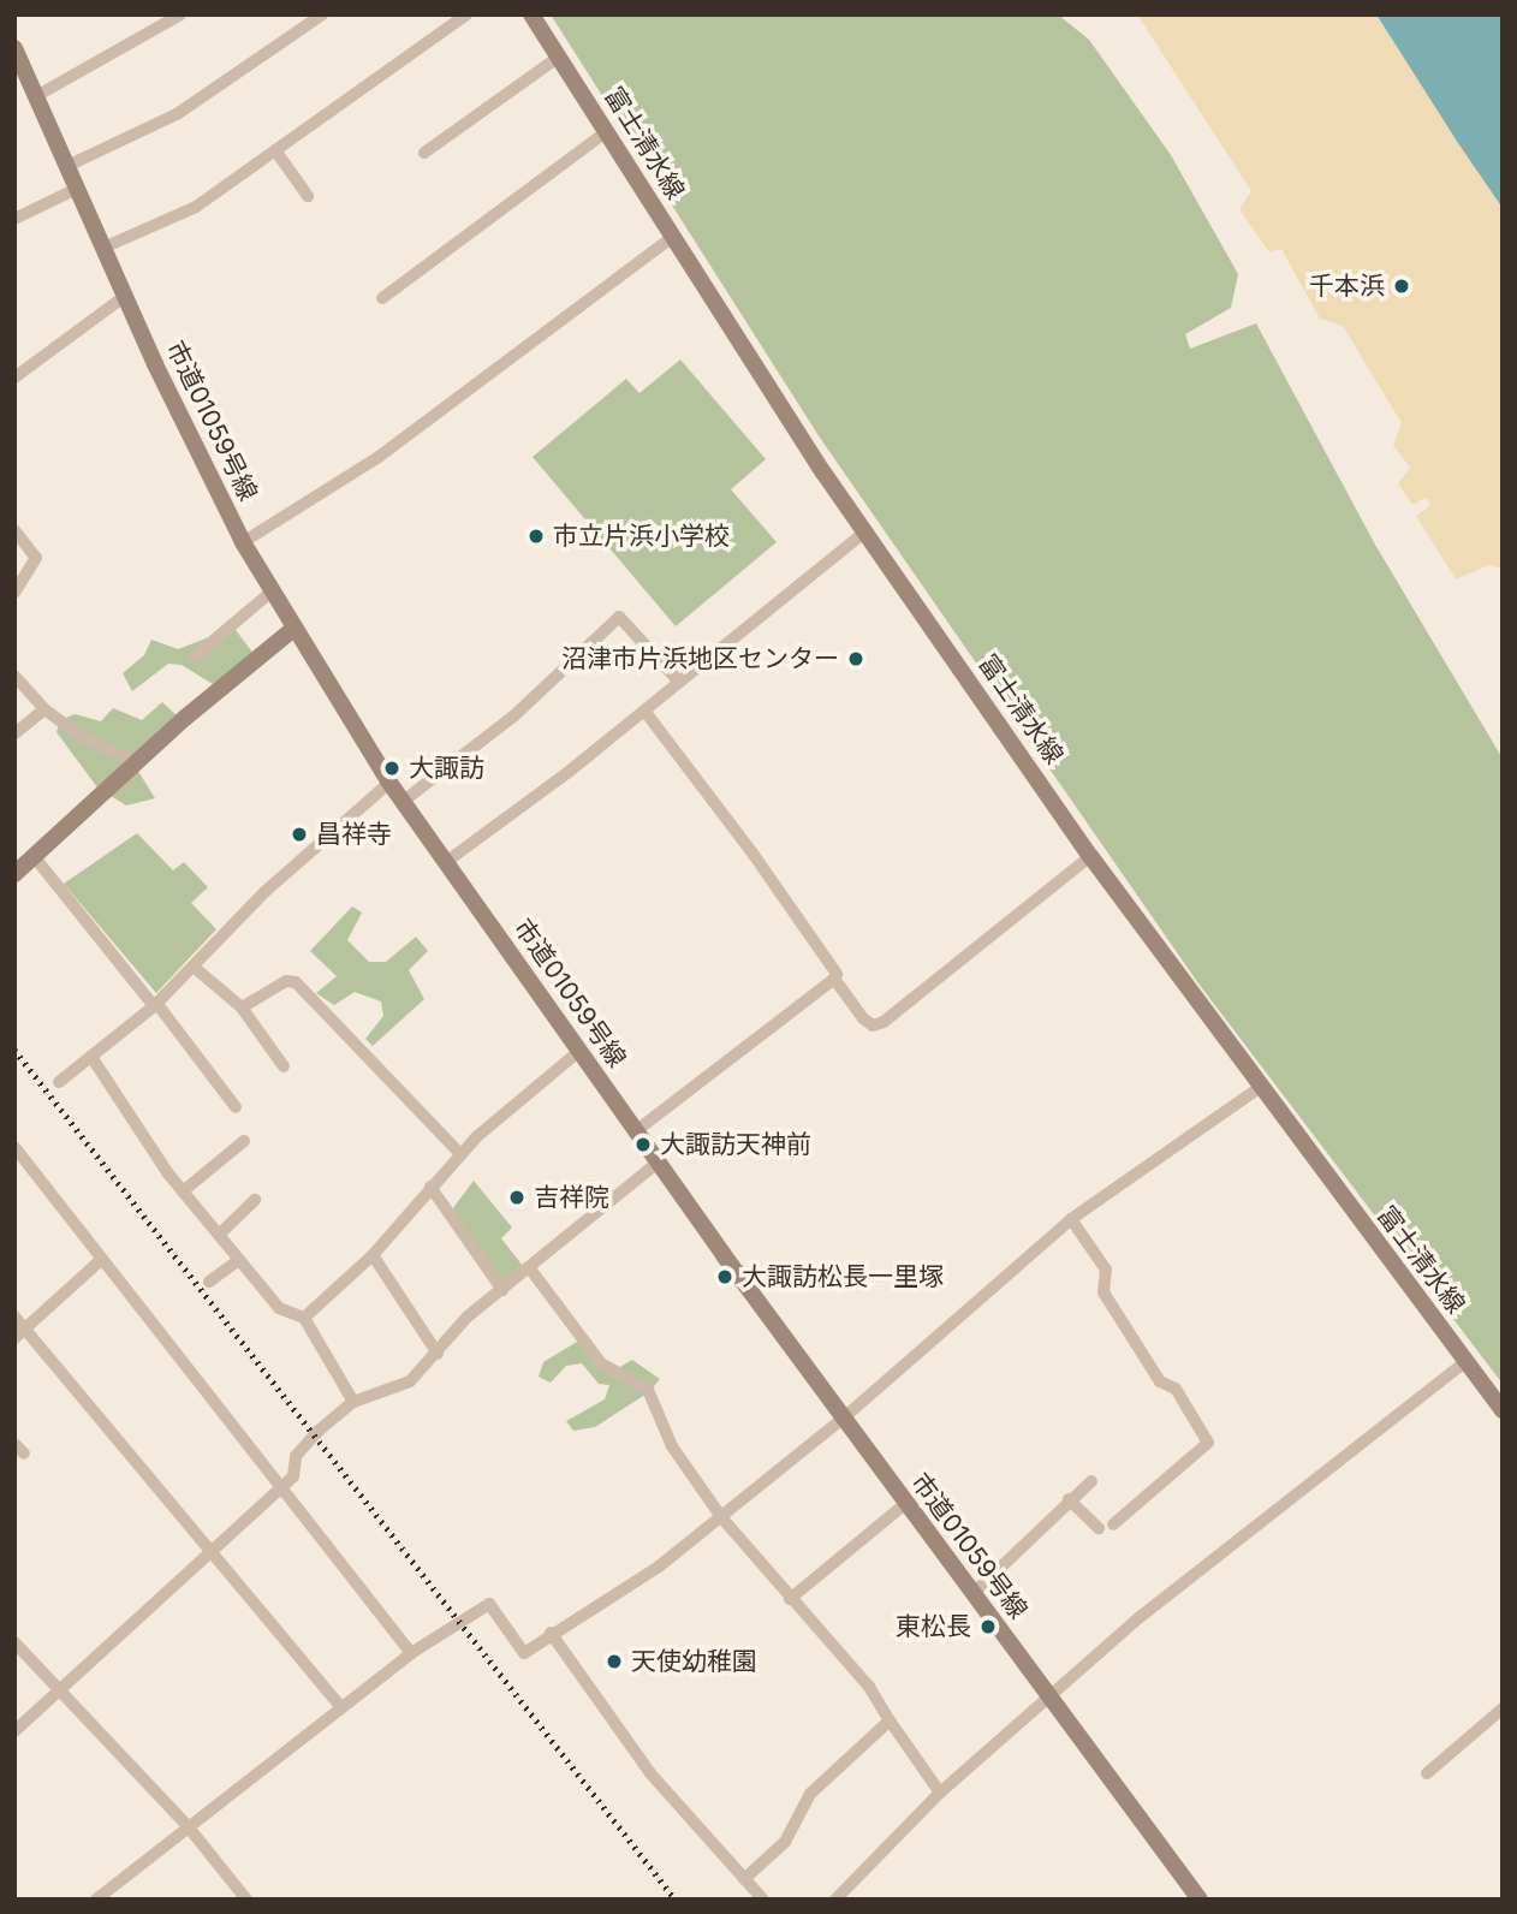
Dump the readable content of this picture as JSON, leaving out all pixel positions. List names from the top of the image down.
{
  "streets": {
    "street": ["富士清水線", "市道01059号線"]
  },
  "places": [
    "千本浜",
    "市立片浜小学校",
    "沼津市片浜地区センター",
    "大諏訪",
    "昌祥寺",
    "大諏訪天神前",
    "吉祥院",
    "大諏訪松長一里塚",
    "東松長",
    "天使幼稚園"
  ]
}
